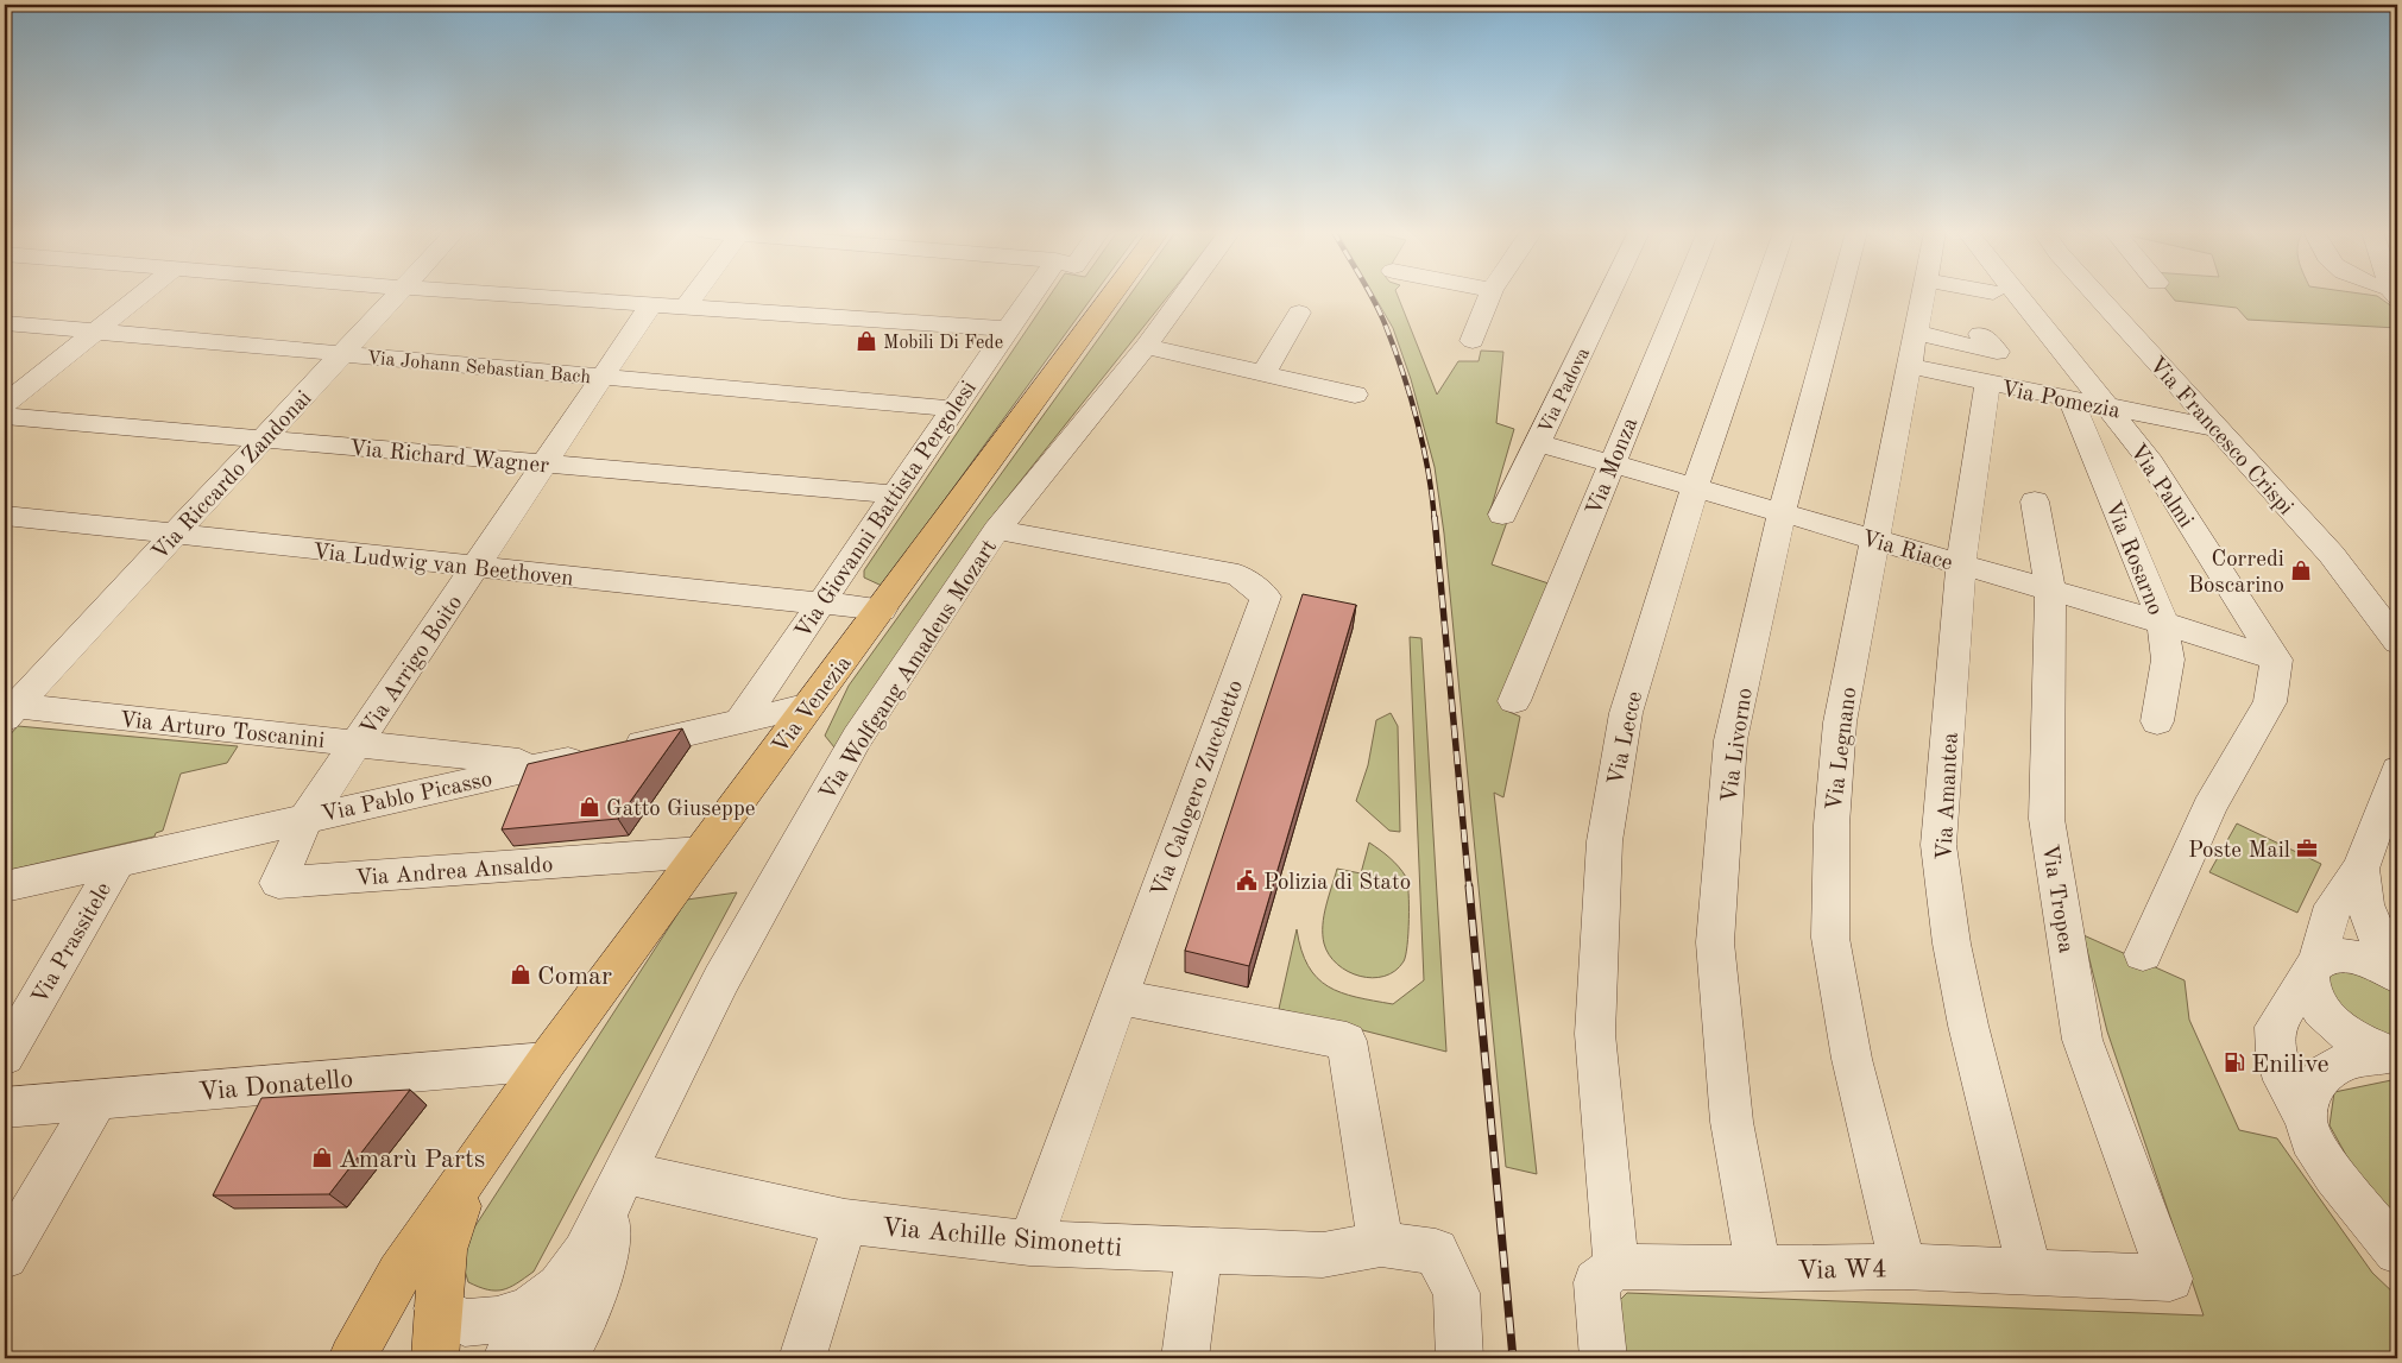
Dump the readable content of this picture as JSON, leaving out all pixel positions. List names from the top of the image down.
{
  "streets": {
    "main road": ["Via Venezia"],
    "street": [
      "Via Johann Sebastian Bach",
      "Via Padova",
      "Via Pomezia",
      "Via Francesco Crispi",
      "Via Richard Wagner",
      "Via Monza",
      "Via Riccardo Zandonai",
      "Via Palmi",
      "Via Giovanni Battista Pergolesi",
      "Via Riace",
      "Via Rosarno",
      "Via Ludwig van Beethoven",
      "Via Arrigo Boito",
      "Via Wolfgang Amadeus Mozart",
      "Via Arturo Toscanini",
      "Via Lecce",
      "Via Livorno",
      "Via Legnano",
      "Via Calogero Zucchetto",
      "Via Pablo Picasso",
      "Via Amantea",
      "Via Andrea Ansaldo",
      "Via Tropea",
      "Via Prassitele",
      "Via Donatello",
      "Via Achille Simonetti",
      "Via W4"
    ]
  },
  "crossings": [
    ["Via Johann Sebastian Bach", "Via Riccardo Zandonai"],
    ["Via Johann Sebastian Bach", "Via Giovanni Battista Pergolesi"],
    ["Via Johann Sebastian Bach", "Via Arrigo Boito"],
    ["Via Padova", "Via Riace"],
    ["Via Pomezia", "Via Francesco Crispi"],
    ["Via Pomezia", "Via Palmi"],
    ["Via Pomezia", "Via Rosarno"],
    ["Via Pomezia", "Via Legnano"],
    ["Via Pomezia", "Via Amantea"],
    ["Via Richard Wagner", "Via Riccardo Zandonai"],
    ["Via Richard Wagner", "Via Giovanni Battista Pergolesi"],
    ["Via Richard Wagner", "Via Arrigo Boito"],
    ["Via Monza", "Via Riace"],
    ["Via Riccardo Zandonai", "Via Ludwig van Beethoven"],
    ["Via Riccardo Zandonai", "Via Arturo Toscanini"],
    ["Via Palmi", "Via Riace"],
    ["Via Giovanni Battista Pergolesi", "Via Ludwig van Beethoven"],
    ["Via Giovanni Battista Pergolesi", "Via Pablo Picasso"],
    ["Via Riace", "Via Rosarno"],
    ["Via Riace", "Via Lecce"],
    ["Via Riace", "Via Livorno"],
    ["Via Riace", "Via Legnano"],
    ["Via Riace", "Via Amantea"],
    ["Via Riace", "Via Tropea"],
    ["Via Ludwig van Beethoven", "Via Arrigo Boito"],
    ["Via Ludwig van Beethoven", "Via Venezia"],
    ["Via Arrigo Boito", "Via Arturo Toscanini"],
    ["Via Arrigo Boito", "Via Pablo Picasso"],
    ["Via Arrigo Boito", "Via Andrea Ansaldo"],
    ["Via Wolfgang Amadeus Mozart", "Via Calogero Zucchetto"],
    ["Via Wolfgang Amadeus Mozart", "Via Achille Simonetti"],
    ["Via Venezia", "Via Pablo Picasso"],
    ["Via Venezia", "Via Andrea Ansaldo"],
    ["Via Venezia", "Via Donatello"],
    ["Via Arturo Toscanini", "Via Pablo Picasso"],
    ["Via Lecce", "Via W4"],
    ["Via Livorno", "Via W4"],
    ["Via Legnano", "Via W4"],
    ["Via Calogero Zucchetto", "Via Achille Simonetti"],
    ["Via Pablo Picasso", "Via Andrea Ansaldo"],
    ["Via Pablo Picasso", "Via Prassitele"],
    ["Via Amantea", "Via W4"],
    ["Via Tropea", "Via W4"]
  ],
  "places": {
    "shop": [
      "Mobili Di Fede",
      "Corredi Boscarino",
      "Gatto Giuseppe",
      "Comar",
      "Amarù Parts"
    ],
    "office": ["Poste Mail"],
    "public building": ["Polizia di Stato"],
    "fuel station": ["Enilive"]
  }
}
